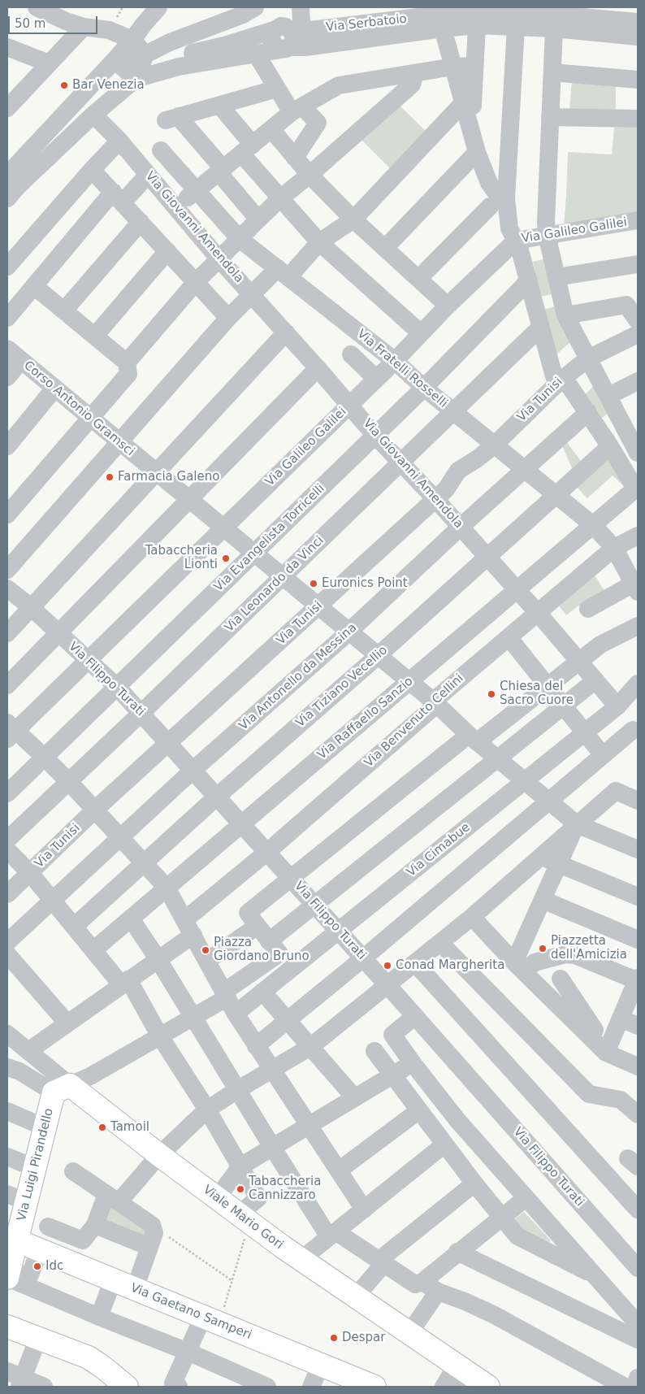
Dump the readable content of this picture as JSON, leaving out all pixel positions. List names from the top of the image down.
{
  "streets": {
    "main road": ["Via Luigi Pirandello", "Viale Mario Gori", "Via Gaetano Samperi"],
    "street": [
      "Via Serbatoio",
      "Via Giovanni Amendola",
      "Via Galileo Galilei",
      "Via Fratelli Rosselli",
      "Via Tunisi",
      "Corso Antonio Gramsci",
      "Via Evangelista Torricelli",
      "Via Leonardo da Vinci",
      "Via Antonello da Messina",
      "Via Filippo Turati",
      "Via Tiziano Vecellio",
      "Via Raffaello Sanzio",
      "Via Benvenuto Cellini",
      "Via Cimabue"
    ]
  },
  "crossings": [
    ["Via Giovanni Amendola", "Via Galileo Galilei"],
    ["Via Giovanni Amendola", "Via Tunisi"],
    ["Via Giovanni Amendola", "Via Evangelista Torricelli"],
    ["Via Giovanni Amendola", "Via Leonardo da Vinci"],
    ["Via Giovanni Amendola", "Via Antonello da Messina"],
    ["Via Giovanni Amendola", "Via Tiziano Vecellio"],
    ["Via Giovanni Amendola", "Via Raffaello Sanzio"],
    ["Via Giovanni Amendola", "Via Benvenuto Cellini"],
    ["Via Giovanni Amendola", "Via Cimabue"],
    ["Via Galileo Galilei", "Via Fratelli Rosselli"],
    ["Via Galileo Galilei", "Corso Antonio Gramsci"],
    ["Via Galileo Galilei", "Via Filippo Turati"],
    ["Via Fratelli Rosselli", "Via Tunisi"],
    ["Via Fratelli Rosselli", "Via Evangelista Torricelli"],
    ["Via Fratelli Rosselli", "Via Leonardo da Vinci"],
    ["Via Fratelli Rosselli", "Via Antonello da Messina"],
    ["Via Fratelli Rosselli", "Via Tiziano Vecellio"],
    ["Via Fratelli Rosselli", "Via Raffaello Sanzio"],
    ["Via Fratelli Rosselli", "Via Benvenuto Cellini"],
    ["Via Tunisi", "Corso Antonio Gramsci"],
    ["Via Tunisi", "Via Filippo Turati"],
    ["Corso Antonio Gramsci", "Via Evangelista Torricelli"],
    ["Corso Antonio Gramsci", "Via Leonardo da Vinci"],
    ["Corso Antonio Gramsci", "Via Antonello da Messina"],
    ["Corso Antonio Gramsci", "Via Tiziano Vecellio"],
    ["Corso Antonio Gramsci", "Via Raffaello Sanzio"],
    ["Corso Antonio Gramsci", "Via Benvenuto Cellini"],
    ["Corso Antonio Gramsci", "Via Cimabue"],
    ["Via Evangelista Torricelli", "Via Filippo Turati"],
    ["Via Leonardo da Vinci", "Via Filippo Turati"],
    ["Via Antonello da Messina", "Via Filippo Turati"],
    ["Via Filippo Turati", "Via Tiziano Vecellio"],
    ["Via Filippo Turati", "Via Raffaello Sanzio"],
    ["Via Filippo Turati", "Via Benvenuto Cellini"],
    ["Via Filippo Turati", "Via Cimabue"],
    ["Via Benvenuto Cellini", "Viale Mario Gori"],
    ["Via Luigi Pirandello", "Viale Mario Gori"],
    ["Via Luigi Pirandello", "Via Gaetano Samperi"]
  ],
  "places": [
    "Bar Venezia",
    "Farmacia Galeno",
    "Tabaccheria Lionti",
    "Euronics Point",
    "Chiesa del Sacro Cuore",
    "Piazzetta dell'Amicizia",
    "Piazza Giordano Bruno",
    "Conad Margherita",
    "Tamoil",
    "Tabaccheria Cannizzaro",
    "Idc",
    "Despar"
  ],
  "scale_bar": "50 m"
}
